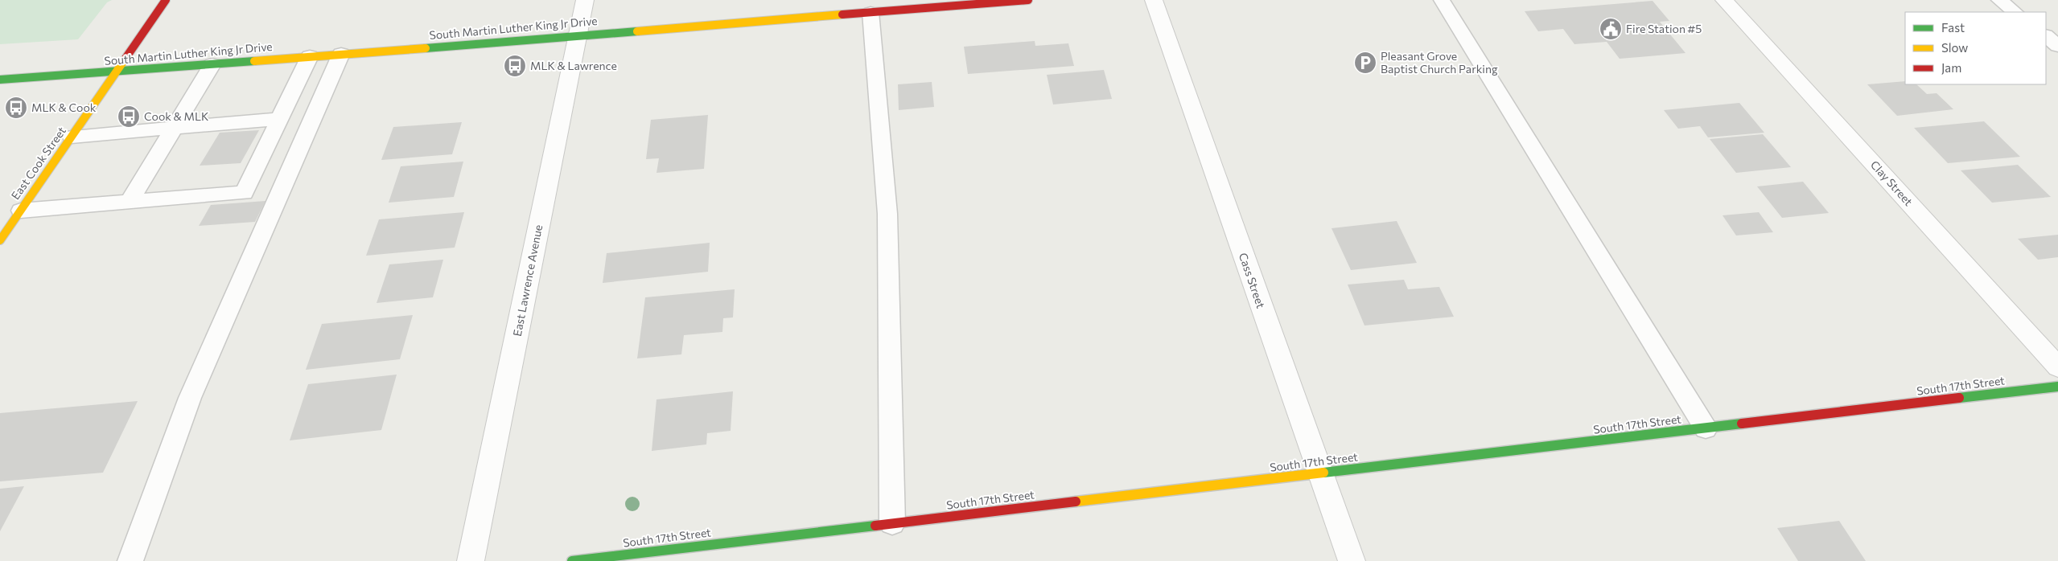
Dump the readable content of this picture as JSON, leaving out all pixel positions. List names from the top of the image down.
{
  "streets": {
    "street": [
      "South Martin Luther King Jr Drive",
      "East Cook Street",
      "Clay Street",
      "East Lawrence Avenue",
      "Cass Street",
      "South 17th Street"
    ]
  },
  "crossings": [
    ["South Martin Luther King Jr Drive", "East Cook Street"],
    ["South Martin Luther King Jr Drive", "East Lawrence Avenue"],
    ["Cass Street", "South 17th Street"]
  ],
  "places": {
    "public building": ["Fire Station #5"],
    "parking": ["Pleasant Grove Baptist Church Parking"],
    "bus stop": ["MLK & Lawrence", "MLK & Cook", "Cook & MLK"]
  },
  "legend": ["Fast", "Slow", "Jam"]
}
